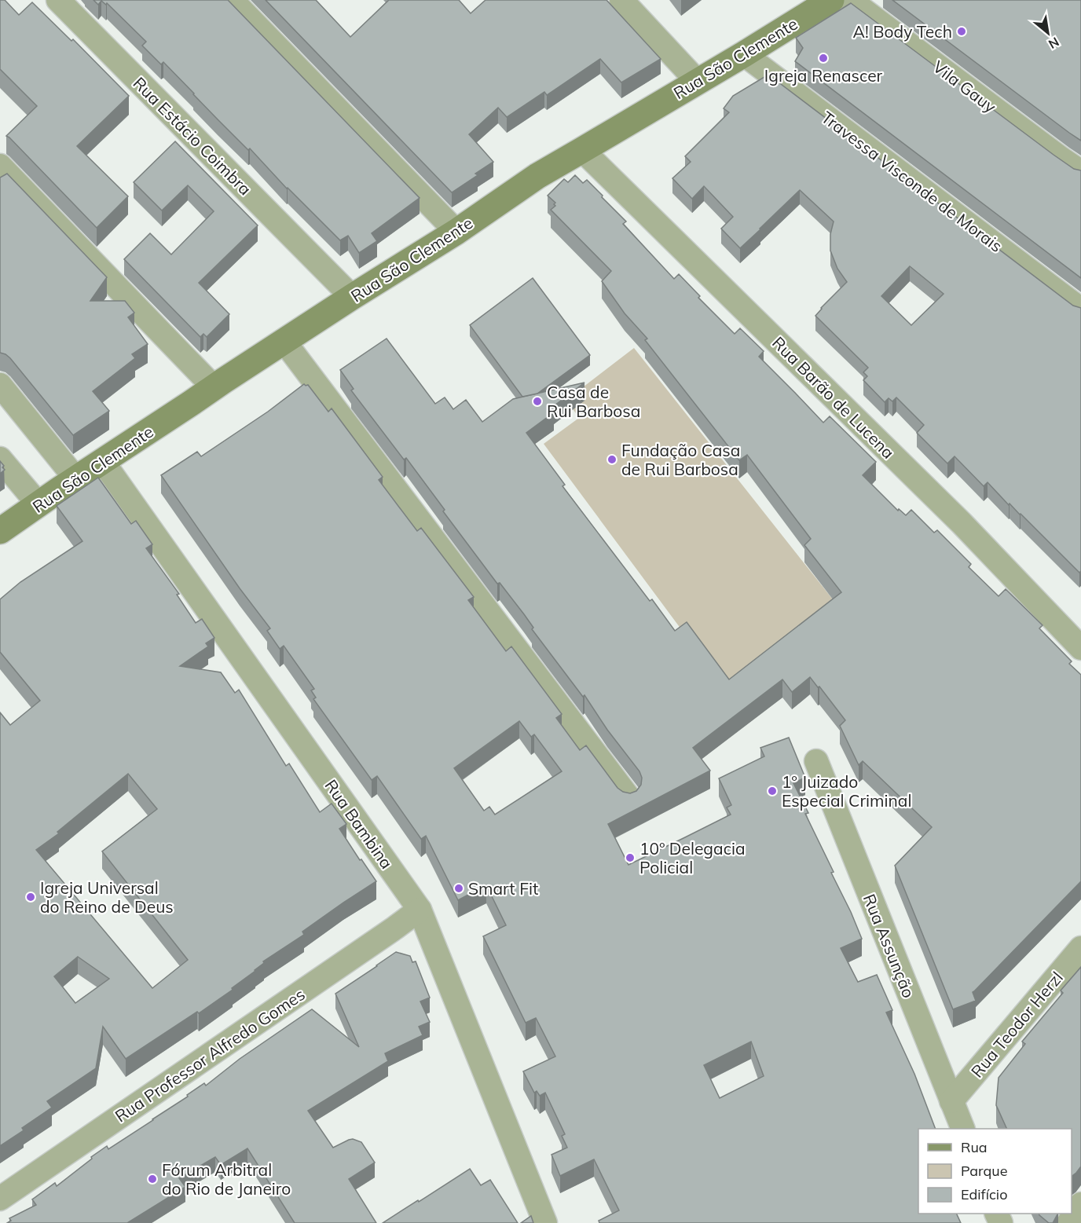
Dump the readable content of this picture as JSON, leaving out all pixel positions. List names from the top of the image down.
{
  "streets": {
    "main road": ["Rua São Clemente"],
    "street": [
      "Vila Gauy",
      "Rua Estácio Coimbra",
      "Travessa Visconde de Morais",
      "Rua Barão de Lucena",
      "Rua Bambina",
      "Rua Assunção",
      "Rua Teodor Herzl",
      "Rua Professor Alfredo Gomes"
    ]
  },
  "crossings": [
    ["Rua São Clemente", "Rua Estácio Coimbra"],
    ["Rua São Clemente", "Travessa Visconde de Morais"],
    ["Rua São Clemente", "Rua Barão de Lucena"],
    ["Rua São Clemente", "Rua Bambina"],
    ["Rua Bambina", "Rua Professor Alfredo Gomes"],
    ["Rua Assunção", "Rua Teodor Herzl"]
  ],
  "places": [
    "A! Body Tech",
    "Igreja Renascer",
    "Casa de Rui Barbosa",
    "Fundação Casa de Rui Barbosa",
    "1º Juizado Especial Criminal",
    "10º Delegacia Policial",
    "Smart Fit",
    "Igreja Universal do Reino de Deus",
    "Fórum Arbitral do Rio de Janeiro"
  ],
  "legend": ["Rua", "Parque", "Edifício"],
  "north": "bottom right"
}
